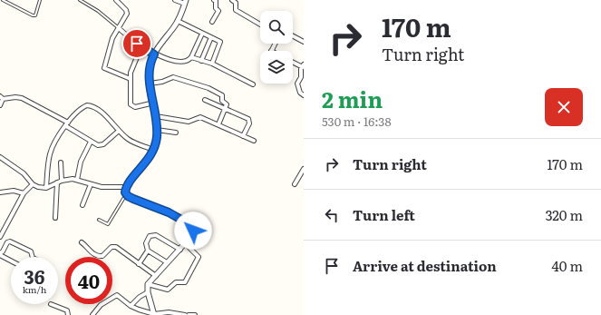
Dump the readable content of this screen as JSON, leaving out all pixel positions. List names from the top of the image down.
{
  "page": {
    "turn": ["170 m", "Turn right"],
    "heading": ["2 min", "530 m · 16:38"],
    "list": [
      {
        "name": "Turn right",
        "value": "170 m"
      },
      {
        "name": "Turn left",
        "value": "320 m"
      },
      {
        "name": "Arrive at destination",
        "value": "40 m"
      }
    ],
    "speed": "36 km/h",
    "limit": "40"
  }
}
